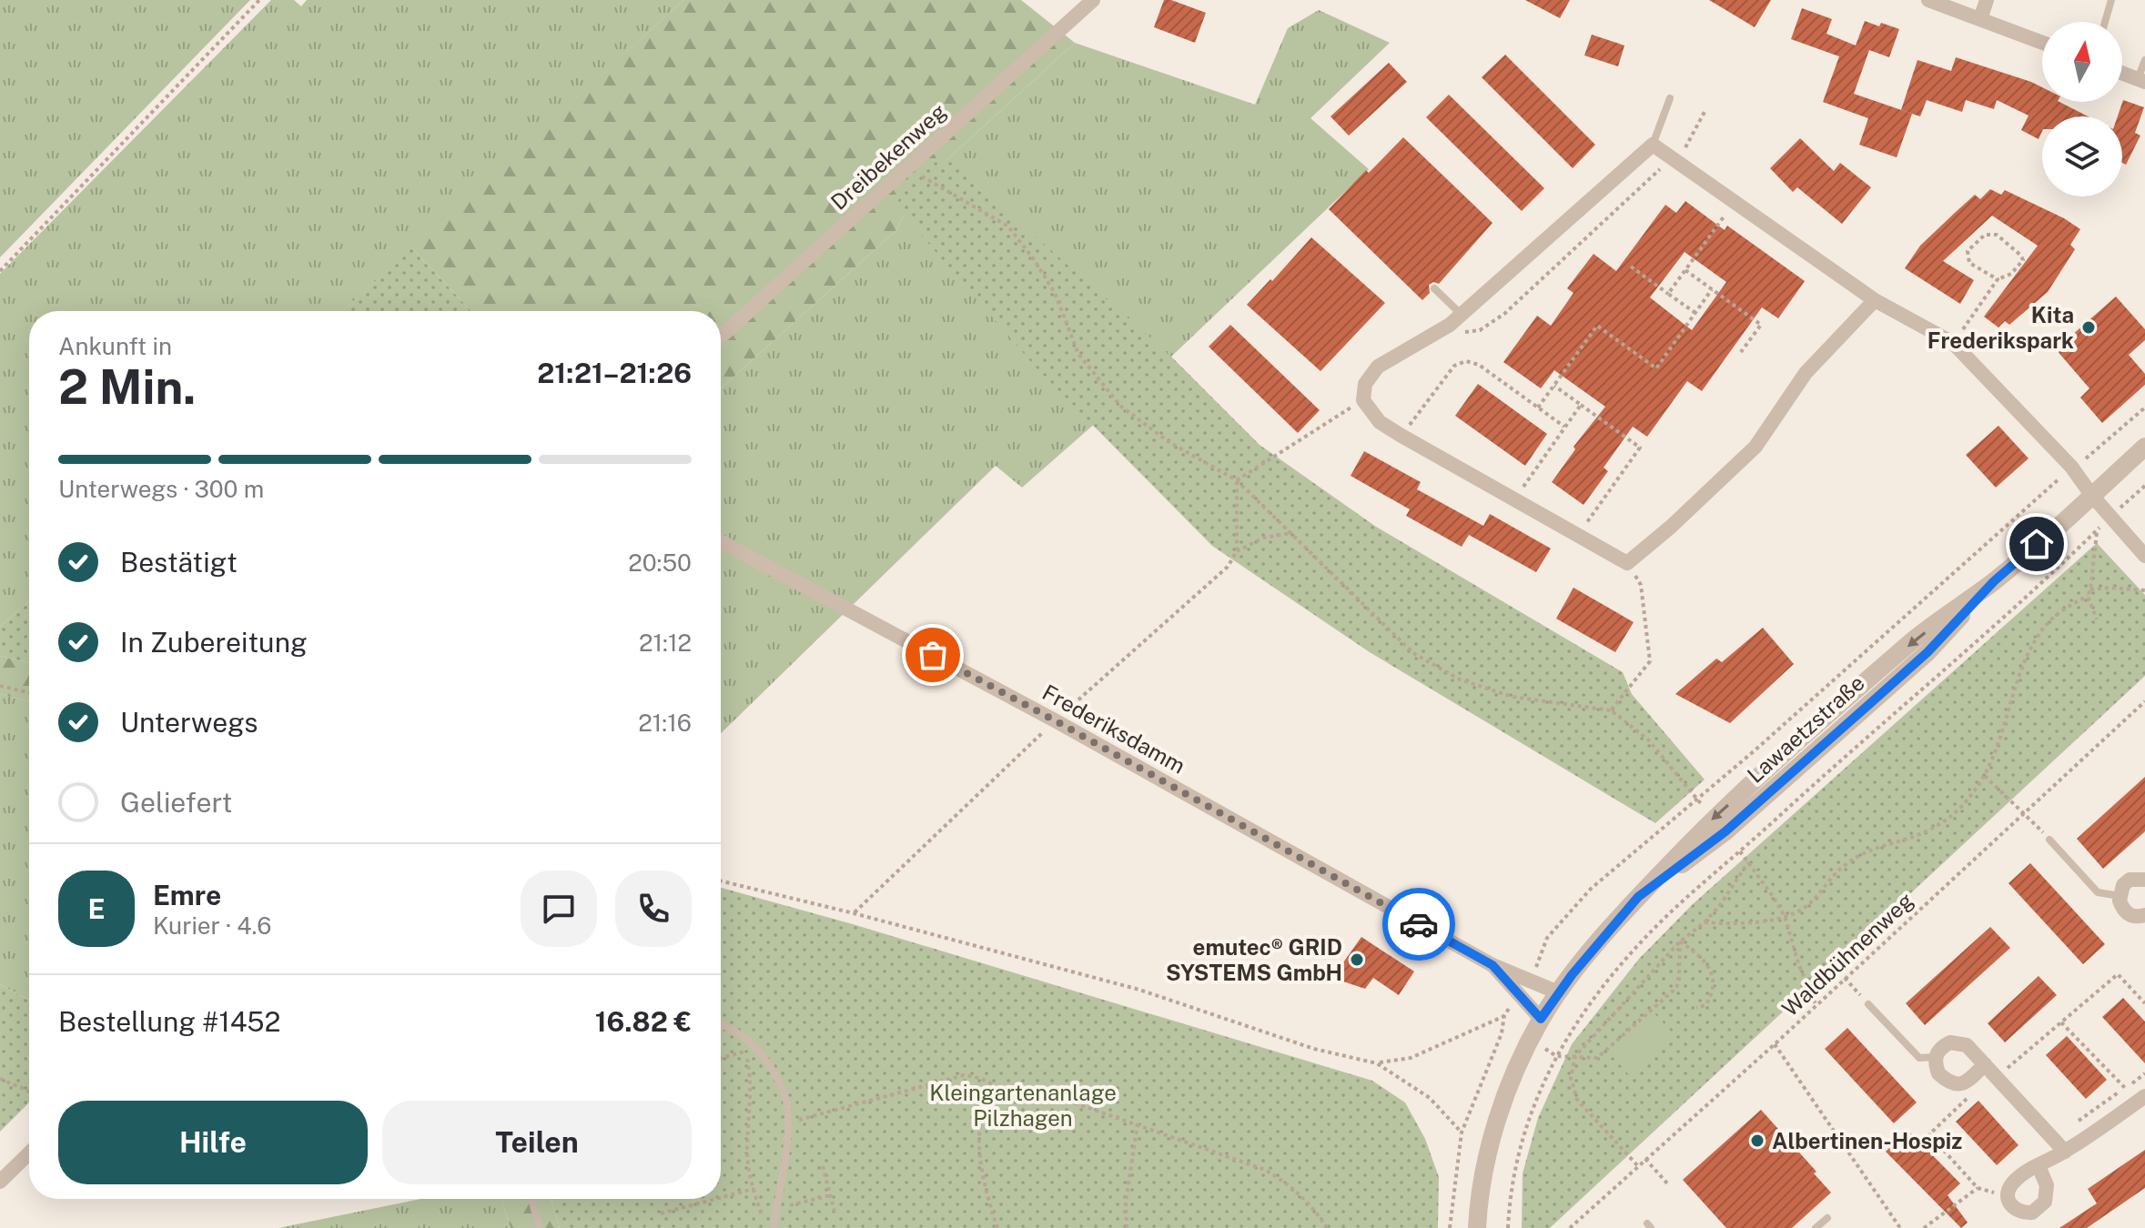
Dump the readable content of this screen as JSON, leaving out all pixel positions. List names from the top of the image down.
{
  "streets": {
    "street": ["Dreibekenweg", "Frederiksdamm", "Lawaetzstraße"],
    "path": ["Waldbühnenweg"]
  },
  "crossings": [
    ["Frederiksdamm", "Lawaetzstraße"]
  ],
  "parks": ["Kleingartenanlage Pilzhagen"],
  "places": ["Kita Frederikspark", "emutec® GRID SYSTEMS GmbH", "Albertinen-Hospiz"],
  "north": "top",
  "page": {
    "heading": ["2 Min.", "Ankunft in", "21:21–21:26"],
    "panel": [
      "Emre",
      "Kurier · 4.6",
      "Bestellung #1452",
      "16.82 €"
    ],
    "bar": "Unterwegs · 300 m",
    "list": [
      ["Bestätigt", "20:50"],
      ["In Zubereitung", "21:12"],
      ["Unterwegs", "21:16"],
      "Geliefert"
    ],
    "round": "E",
    "buttons": ["Hilfe", "Teilen"]
  }
}
